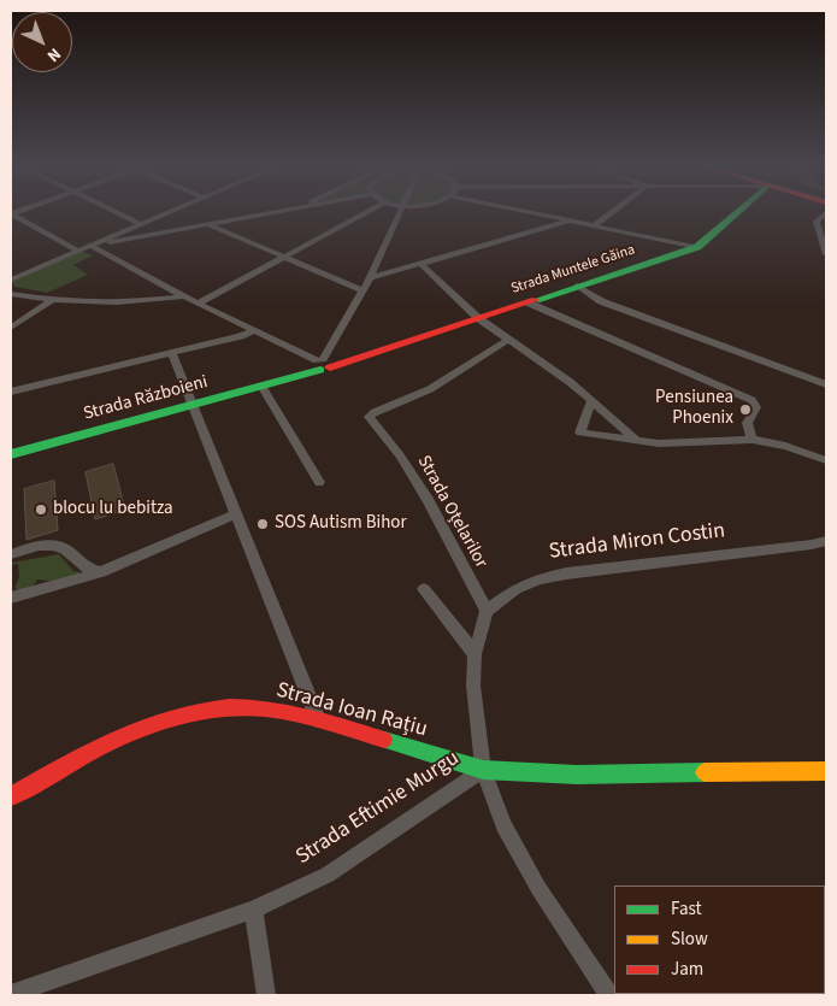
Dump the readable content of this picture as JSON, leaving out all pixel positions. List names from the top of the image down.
{
  "streets": {
    "street": [
      "Strada Muntele Găina",
      "Strada Războieni",
      "Strada Oțelarilor",
      "Strada Miron Costin",
      "Strada Ioan Rațiu",
      "Strada Eftimie Murgu"
    ]
  },
  "crossings": [
    ["Strada Muntele Găina", "Strada Războieni"],
    ["Strada Oțelarilor", "Strada Miron Costin"],
    ["Strada Ioan Rațiu", "Strada Eftimie Murgu"]
  ],
  "places": ["Pensiunea Phoenix", "blocu lu bebitza", "SOS Autism Bihor"],
  "legend": ["Fast", "Slow", "Jam"],
  "north": "bottom right"
}
